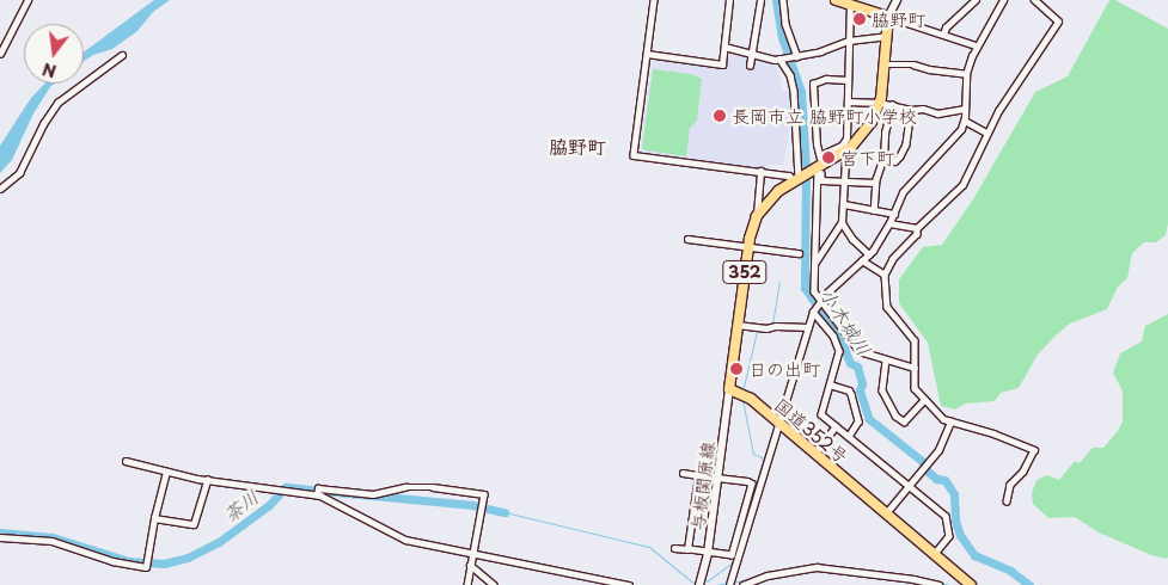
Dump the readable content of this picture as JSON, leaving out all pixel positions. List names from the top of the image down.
{
  "streets": {
    "highway": ["352", "国道352号"],
    "main road": ["与板関原線"]
  },
  "crossings": [
    ["352", "国道352号"],
    ["352", "与板関原線"],
    ["国道352号", "与板関原線"]
  ],
  "districts": ["脇野町"],
  "water": ["小木城川", "茶川"],
  "places": [
    "脇野町",
    "長岡市立 脇野町小学校",
    "宮下町",
    "日の出町"
  ],
  "north": "bottom"
}
